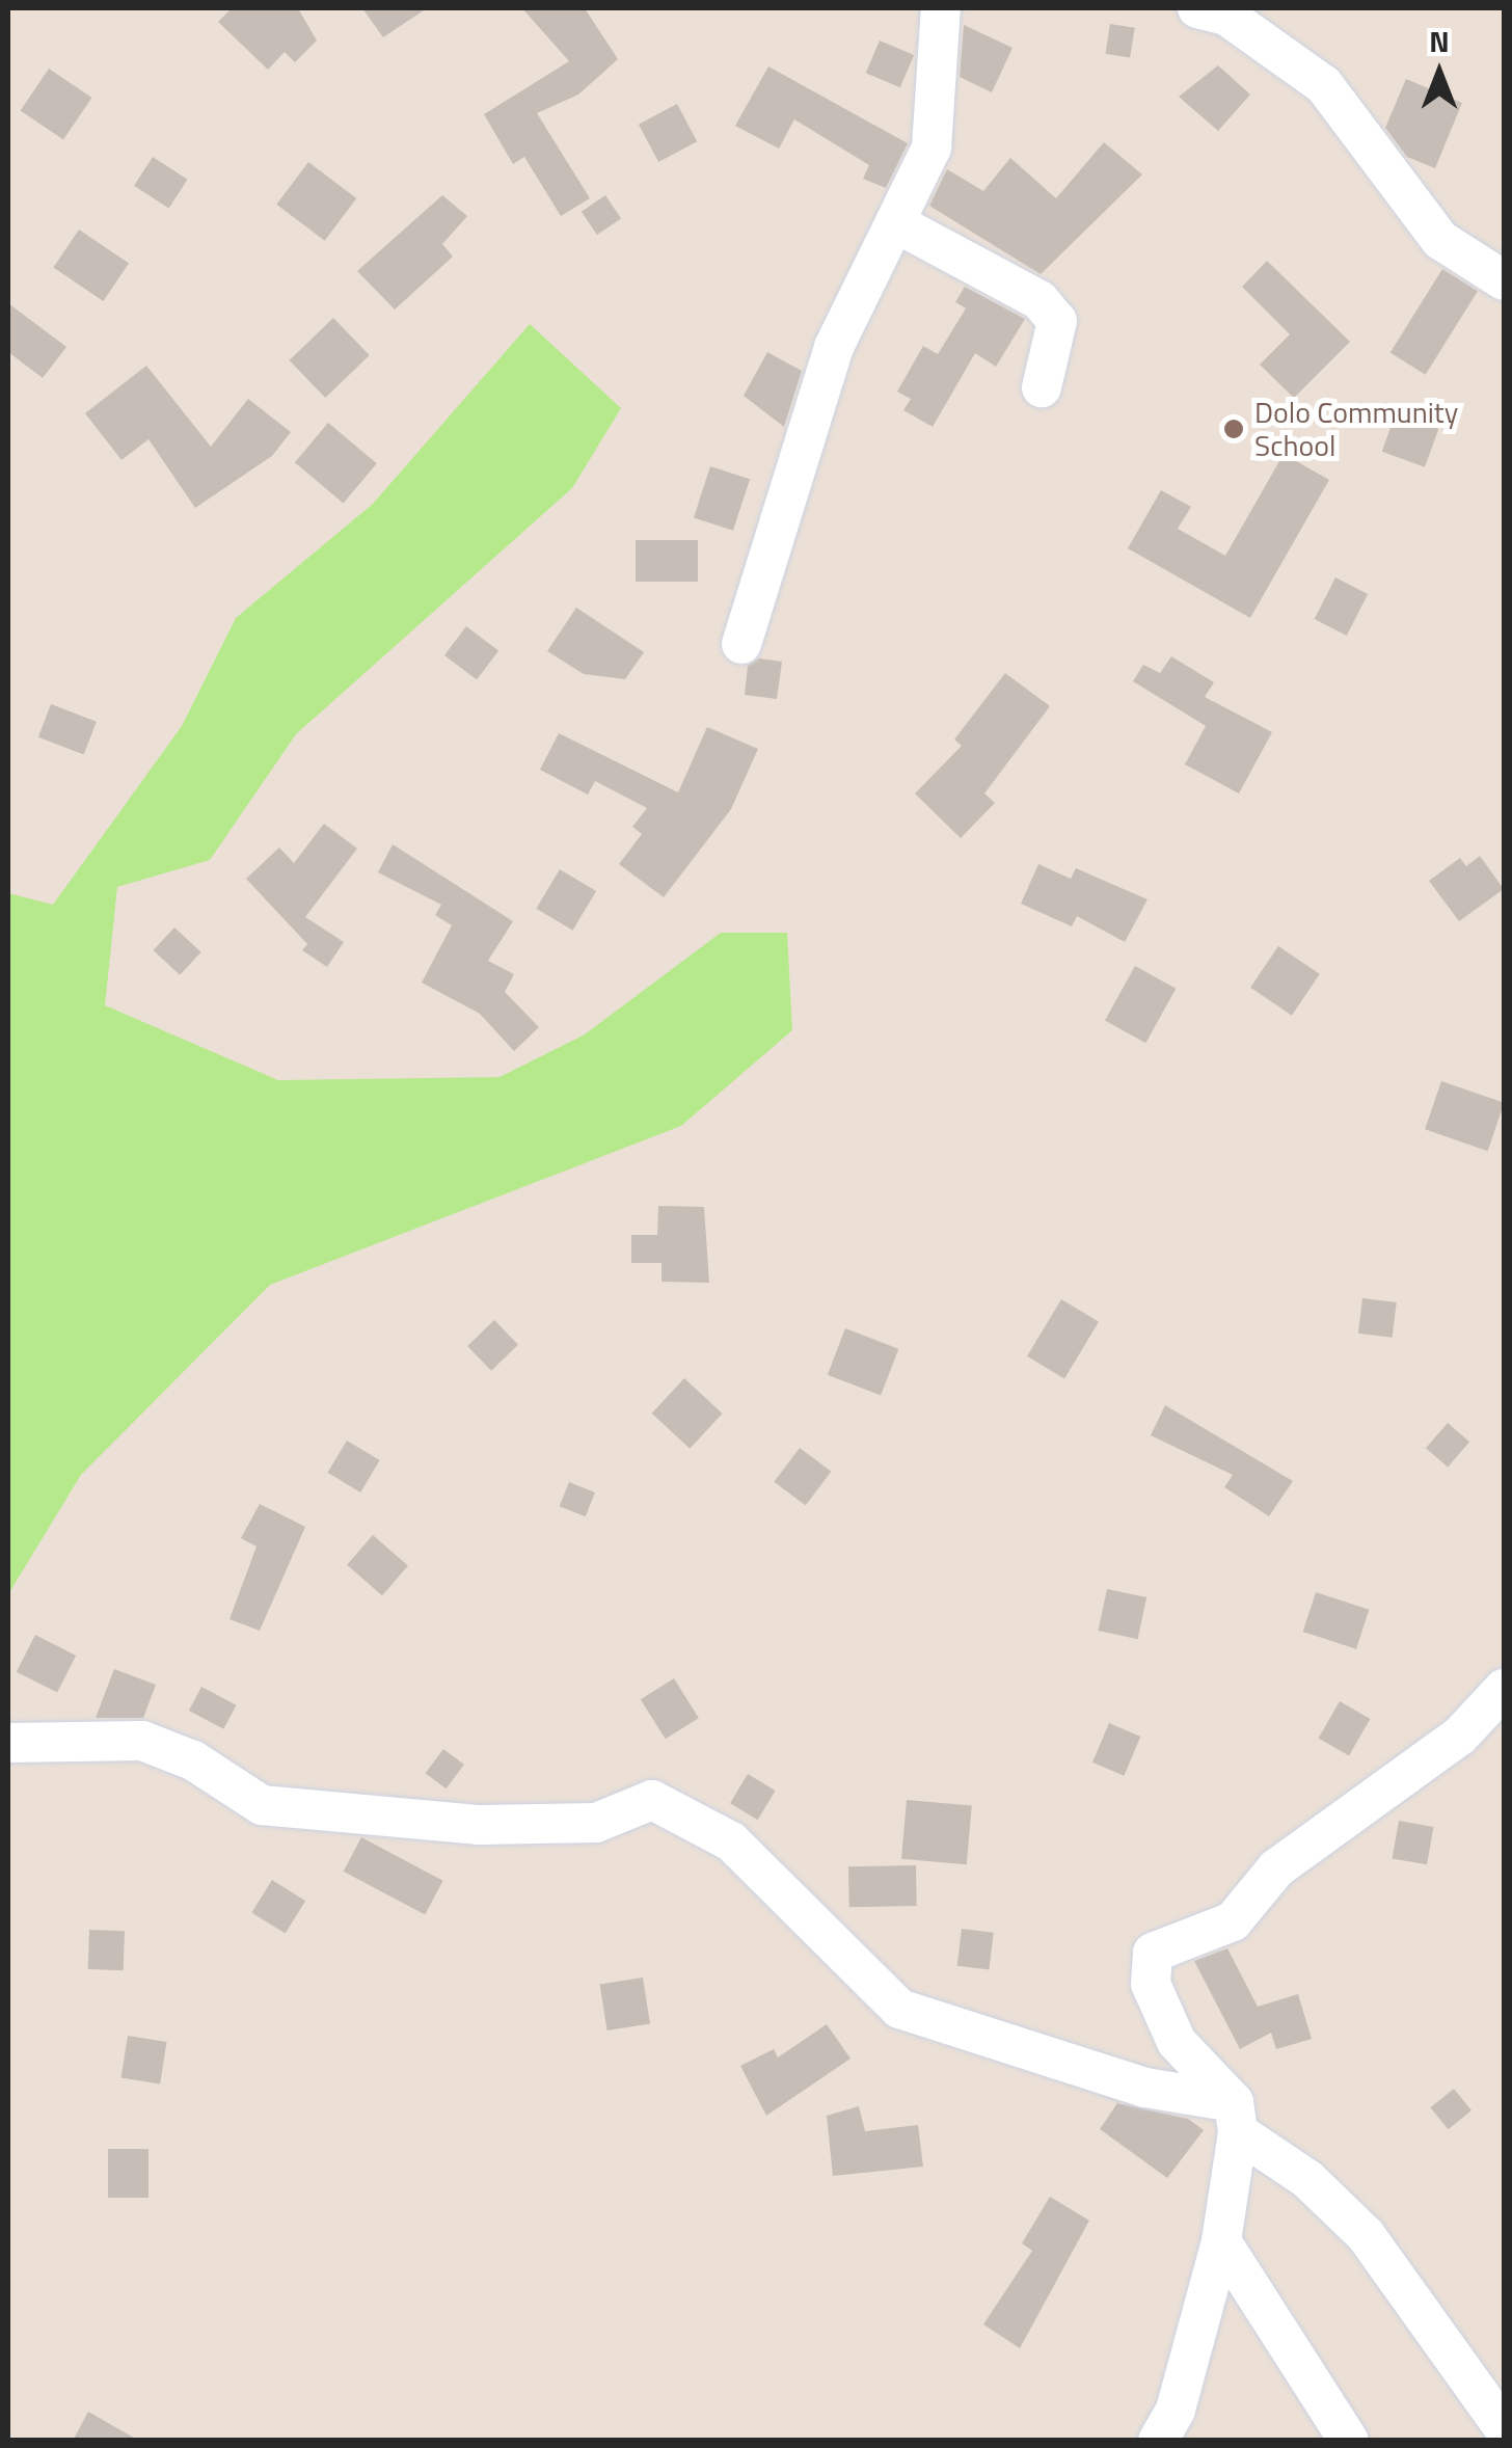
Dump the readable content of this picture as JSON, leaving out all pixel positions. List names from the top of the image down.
{
  "places": ["Dolo Community School"],
  "north": "top"
}
